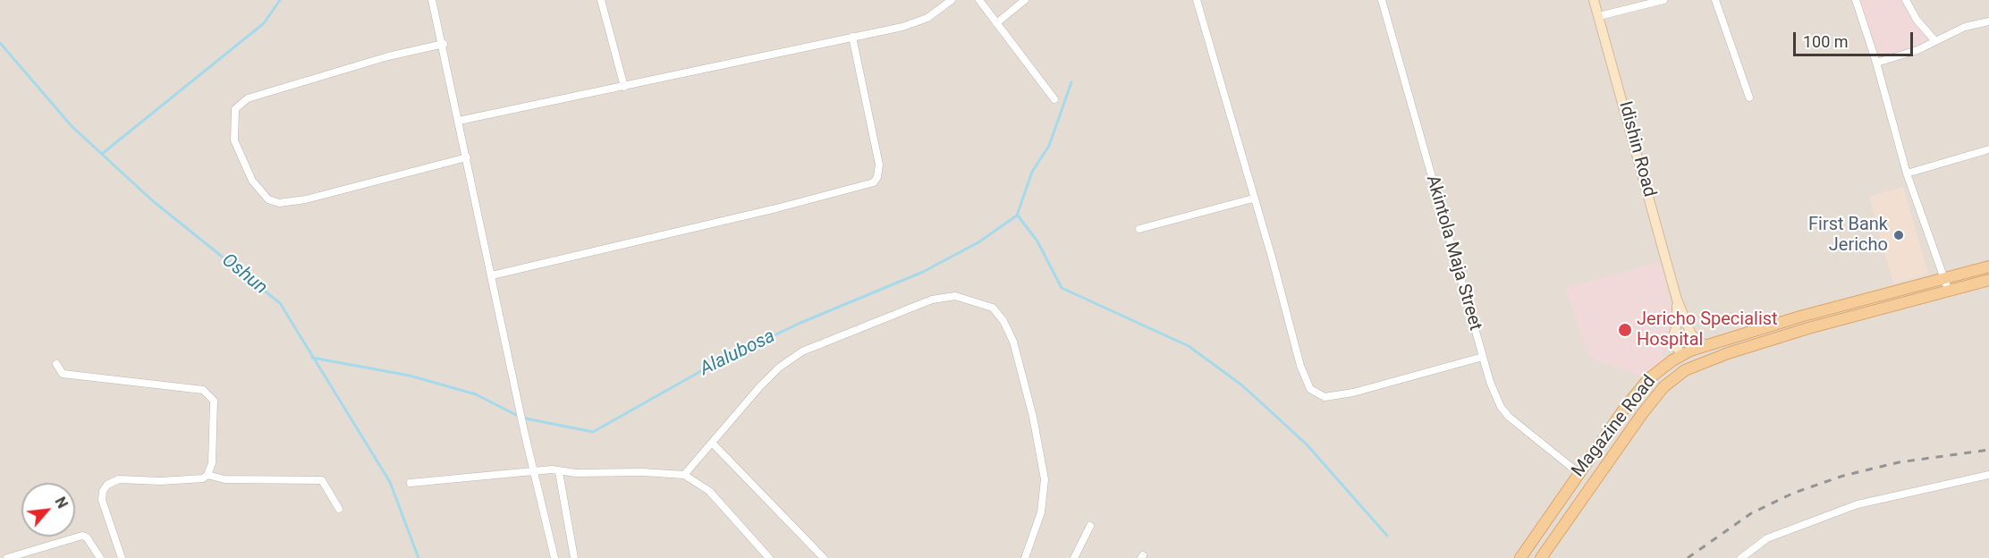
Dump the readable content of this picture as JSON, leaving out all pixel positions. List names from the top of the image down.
{
  "streets": {
    "main road": ["Magazine Road"],
    "street": ["Idishin Road", "Akintola Maja Street"]
  },
  "crossings": [
    ["Akintola Maja Street", "Magazine Road"]
  ],
  "water": ["Oshun", "Alalubosa"],
  "places": ["First Bank Jericho", "Jericho Specialist Hospital"],
  "scale_bar": "100 m",
  "north": "top right"
}
